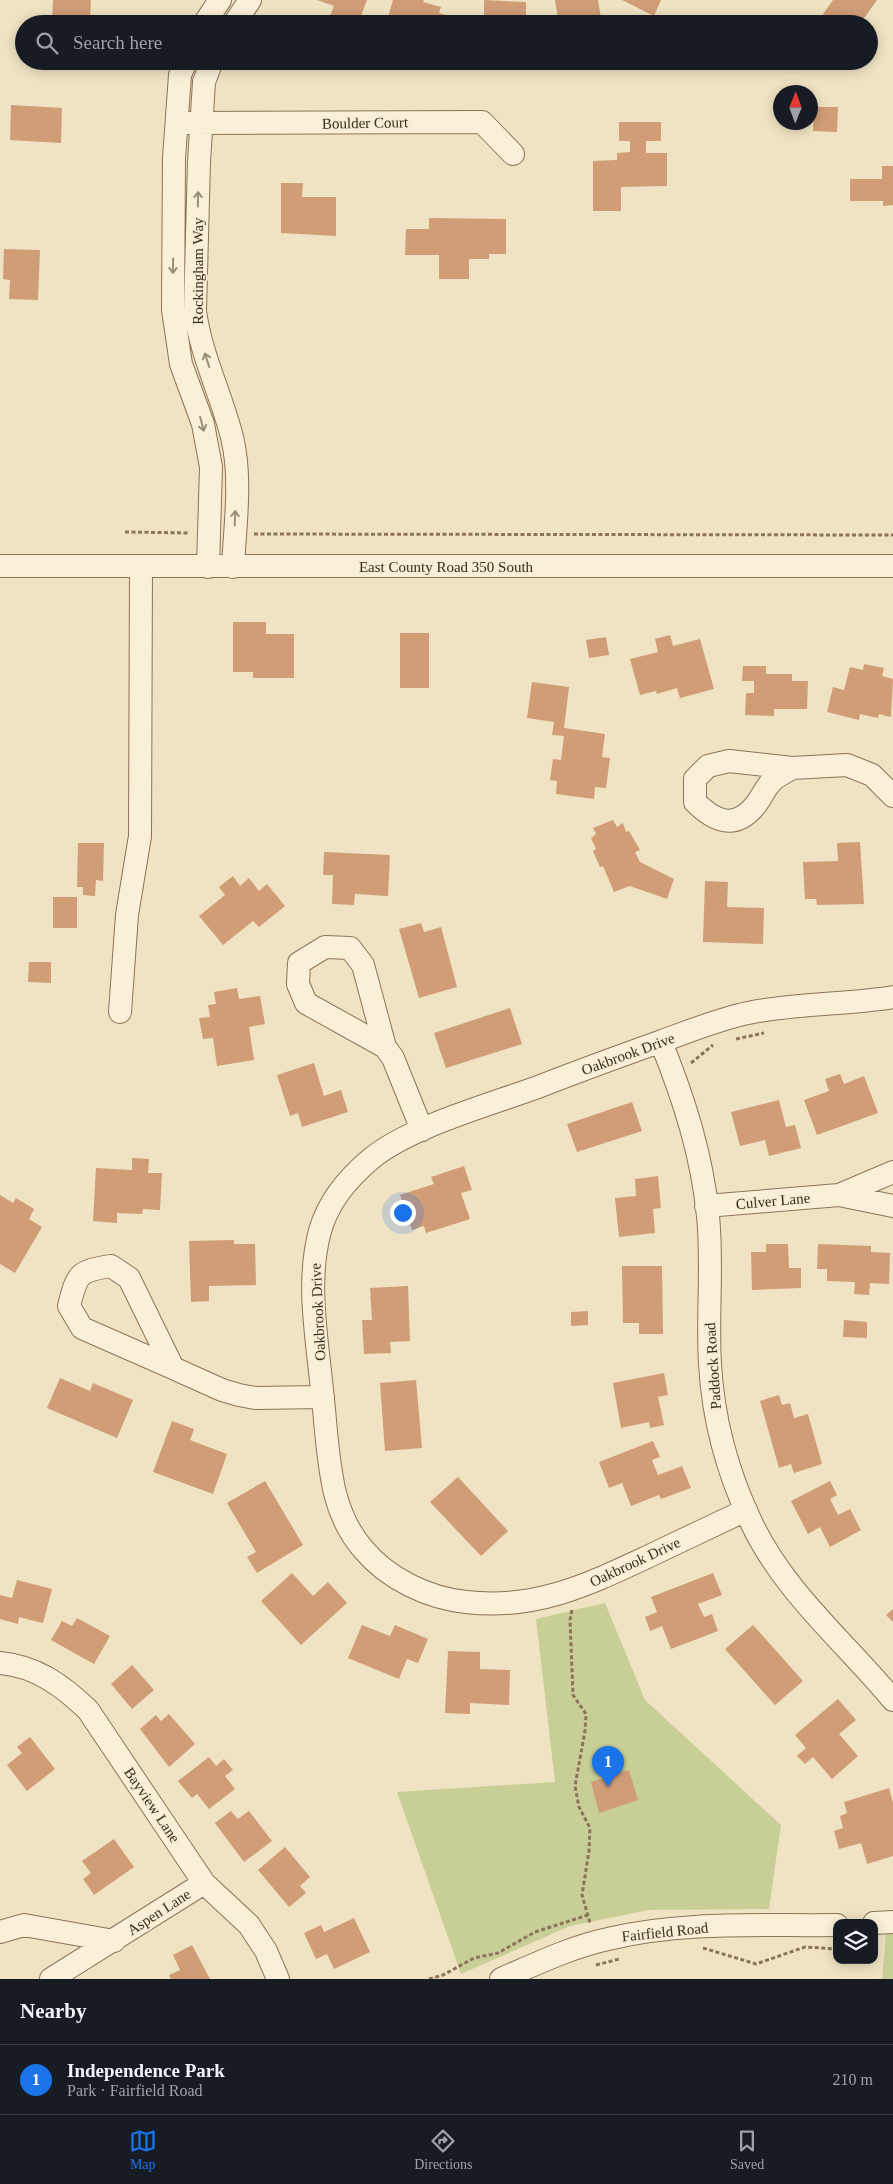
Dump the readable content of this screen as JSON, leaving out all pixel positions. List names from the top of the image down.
{
  "streets": {
    "street": [
      "Boulder Court",
      "Rockingham Way",
      "East County Road 350 South",
      "Oakbrook Drive",
      "Culver Lane",
      "Paddock Road",
      "Bayview Lane",
      "Aspen Lane",
      "Fairfield Road"
    ]
  },
  "crossings": [
    ["Boulder Court", "Rockingham Way"],
    ["Rockingham Way", "East County Road 350 South"],
    ["Oakbrook Drive", "Paddock Road"],
    ["Culver Lane", "Paddock Road"],
    ["Bayview Lane", "Aspen Lane"]
  ],
  "north": "top",
  "page": {
    "search": "Search here",
    "pins": "1",
    "heading": "Nearby",
    "list": [
      {
        "mark": "1",
        "name": "Independence Park",
        "note": "Park · Fairfield Road",
        "value": "210 m"
      }
    ],
    "nav": ["Map", "Directions", "Saved"]
  }
}
